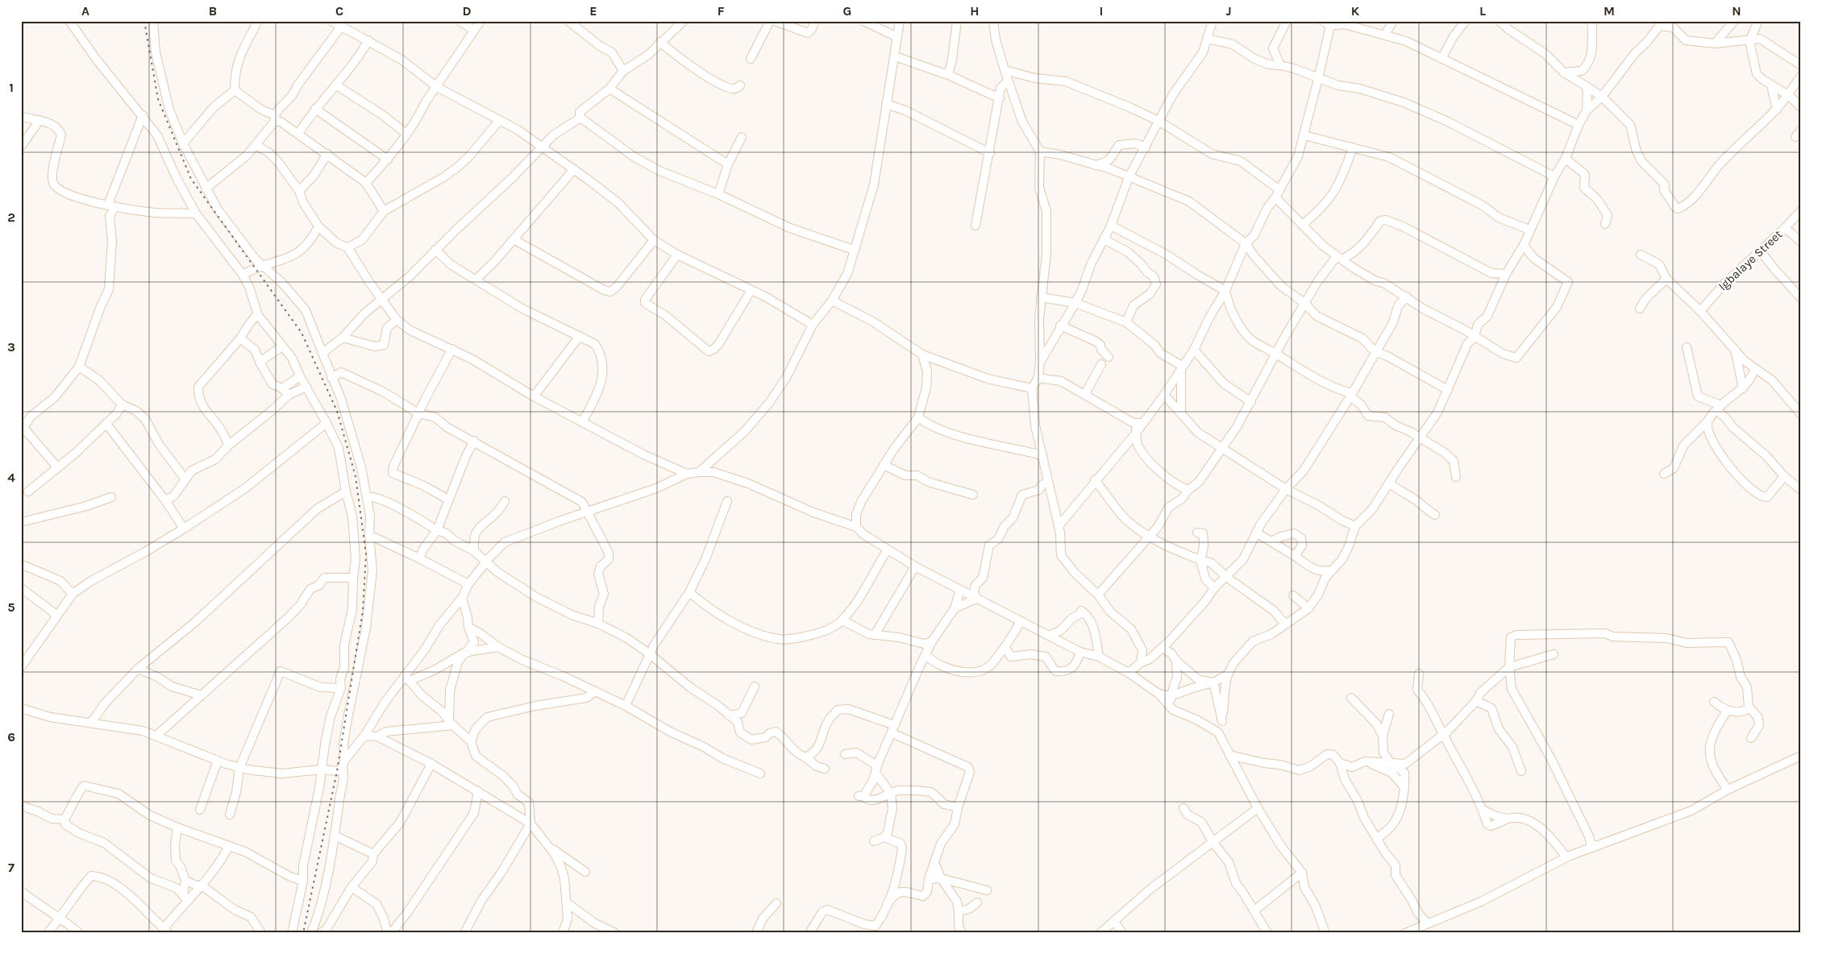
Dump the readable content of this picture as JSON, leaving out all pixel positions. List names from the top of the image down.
{
  "streets": {
    "street": ["Igbalaye Street"]
  },
  "grid": {
    "columns": [
      "A",
      "B",
      "C",
      "D",
      "E",
      "F",
      "G",
      "H",
      "I",
      "J",
      "K",
      "L",
      "M",
      "N"
    ],
    "rows": [
      "1",
      "2",
      "3",
      "4",
      "5",
      "6",
      "7"
    ]
  }
}
